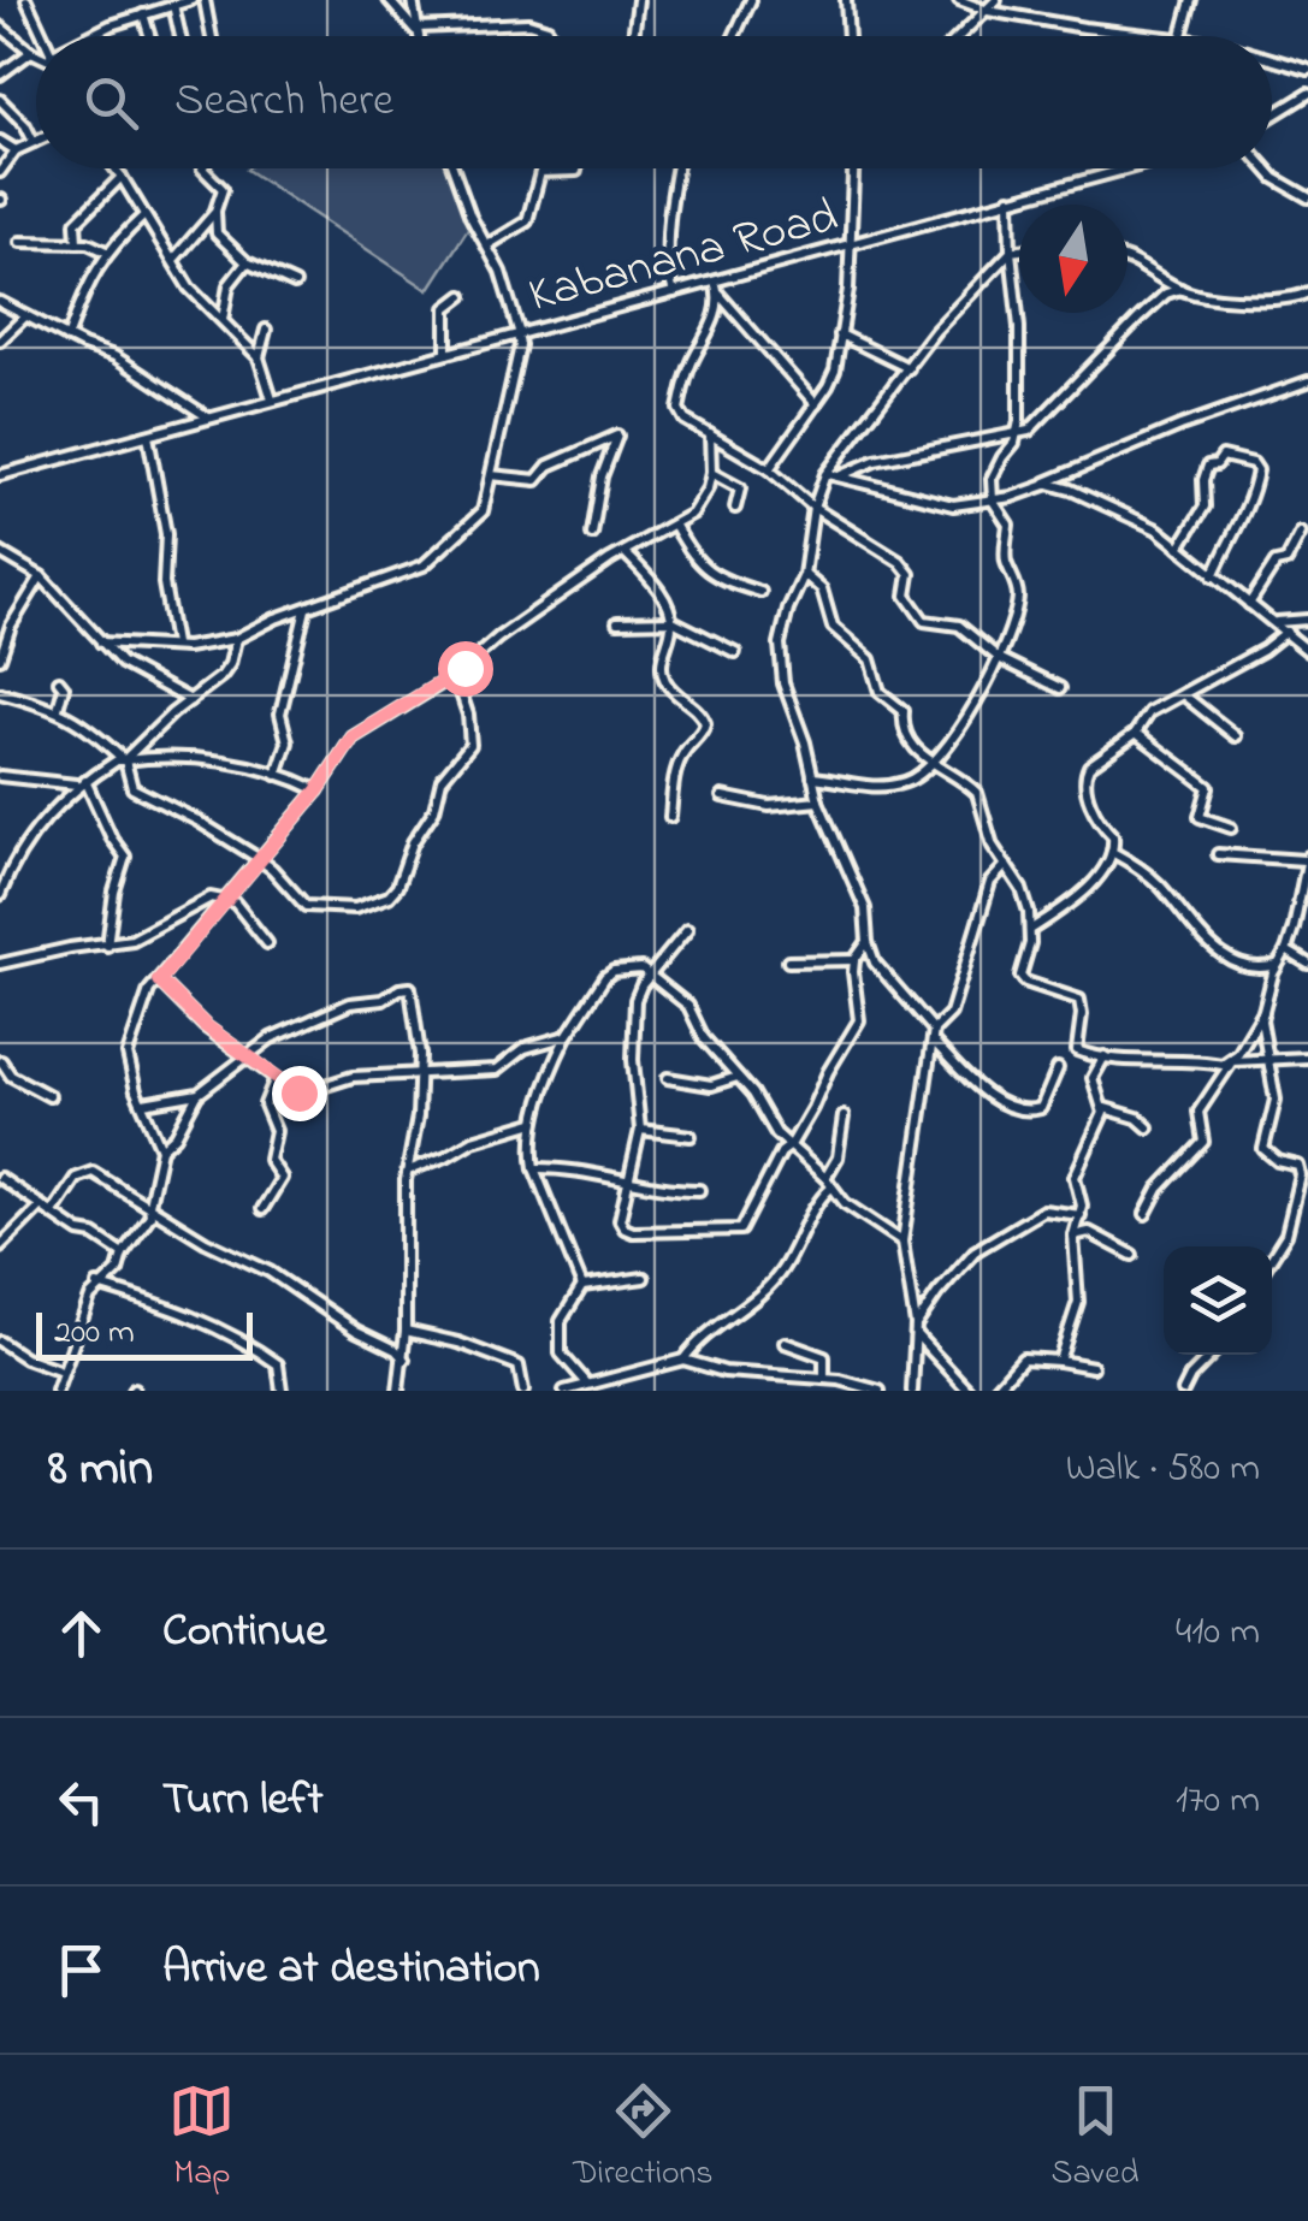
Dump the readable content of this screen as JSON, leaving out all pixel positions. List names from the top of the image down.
{
  "streets": {
    "street": ["Kabanana Road"]
  },
  "scale_bar": "200 m",
  "north": "bottom",
  "page": {
    "search": "Search here",
    "scale": "200 m",
    "heading": ["8 min", "Walk · 580 m"],
    "list": [
      ["Continue", "410 m"],
      ["Turn left", "170 m"],
      "Arrive at destination"
    ],
    "nav": ["Map", "Directions", "Saved"]
  }
}
